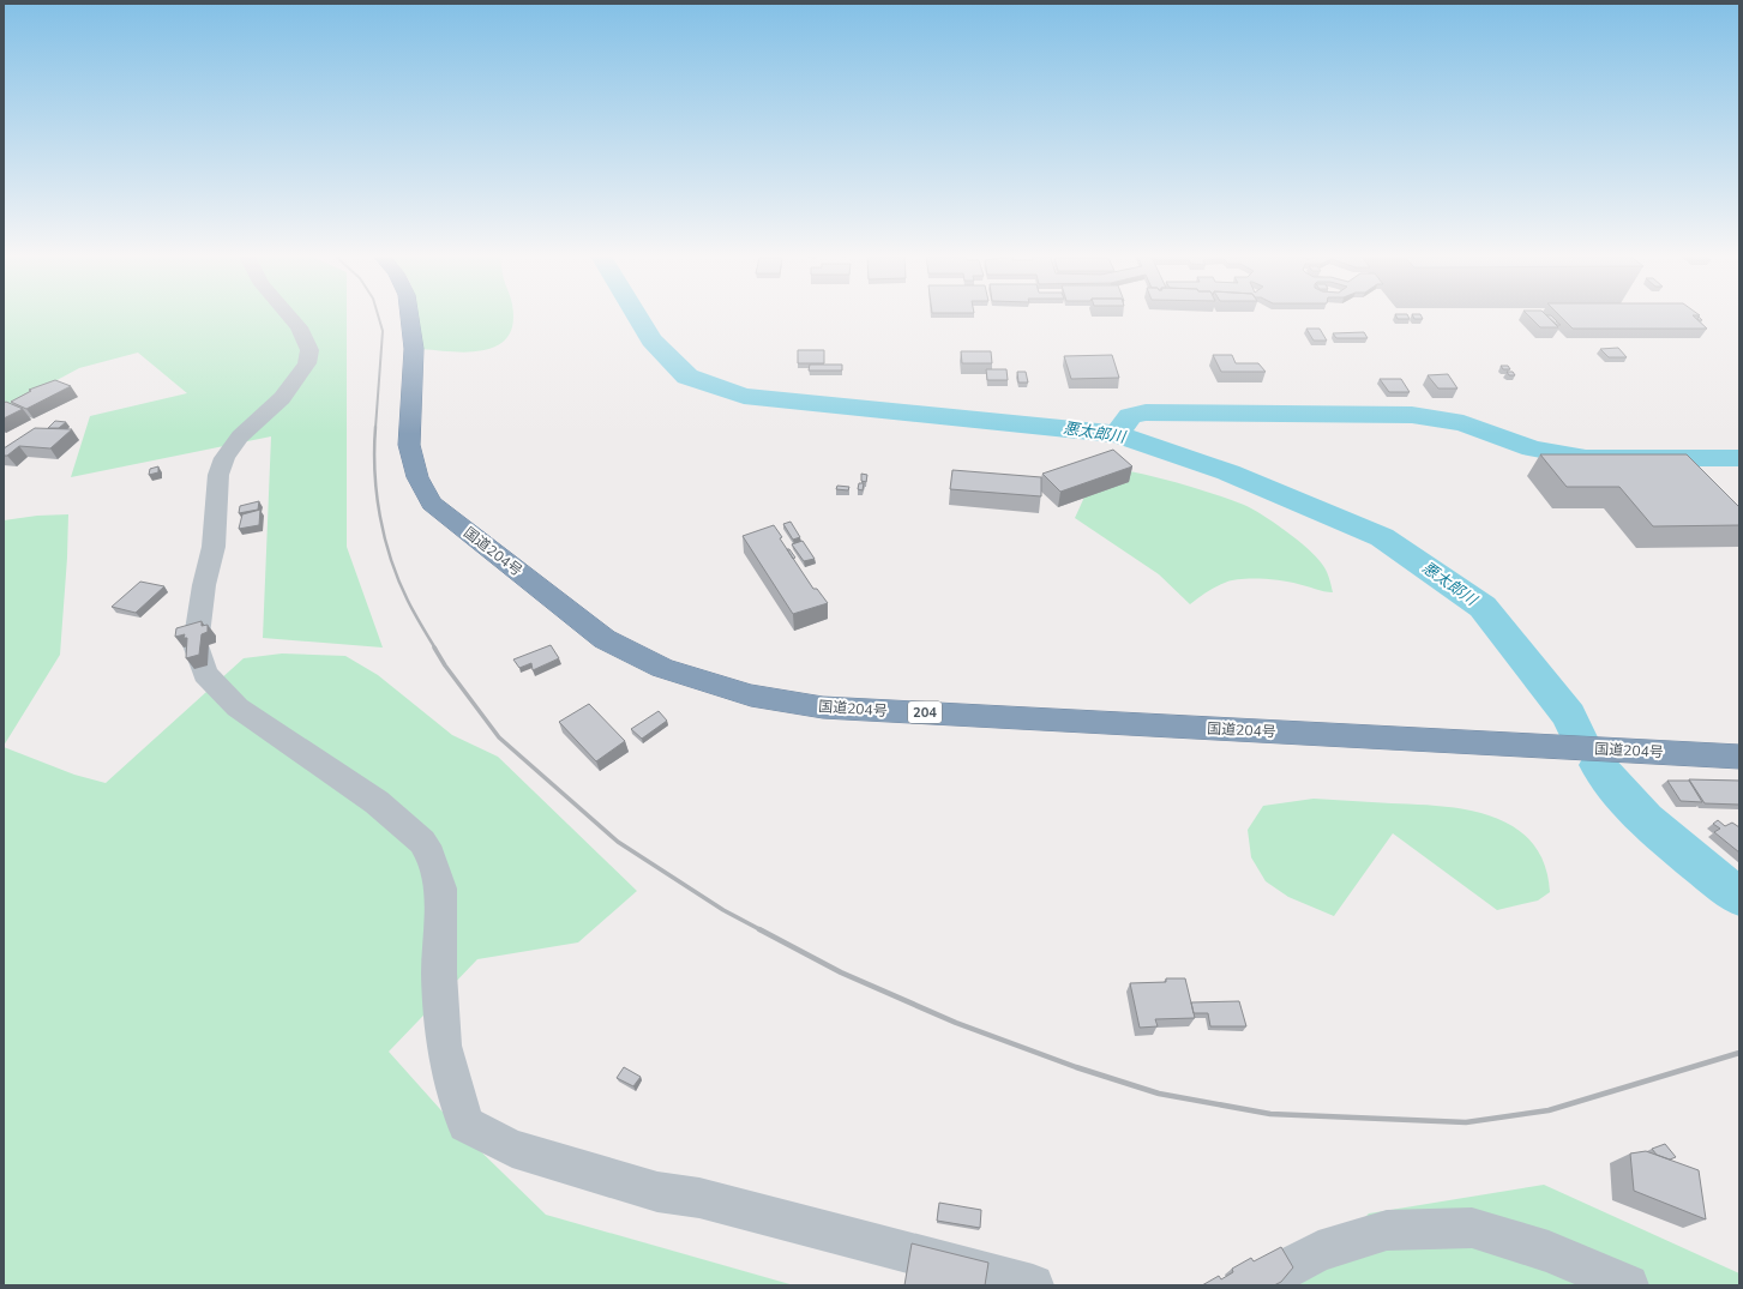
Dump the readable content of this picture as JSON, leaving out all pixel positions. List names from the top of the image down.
{
  "streets": {
    "highway": ["国道204号", "204"]
  },
  "water": ["悪太郎川"]
}
